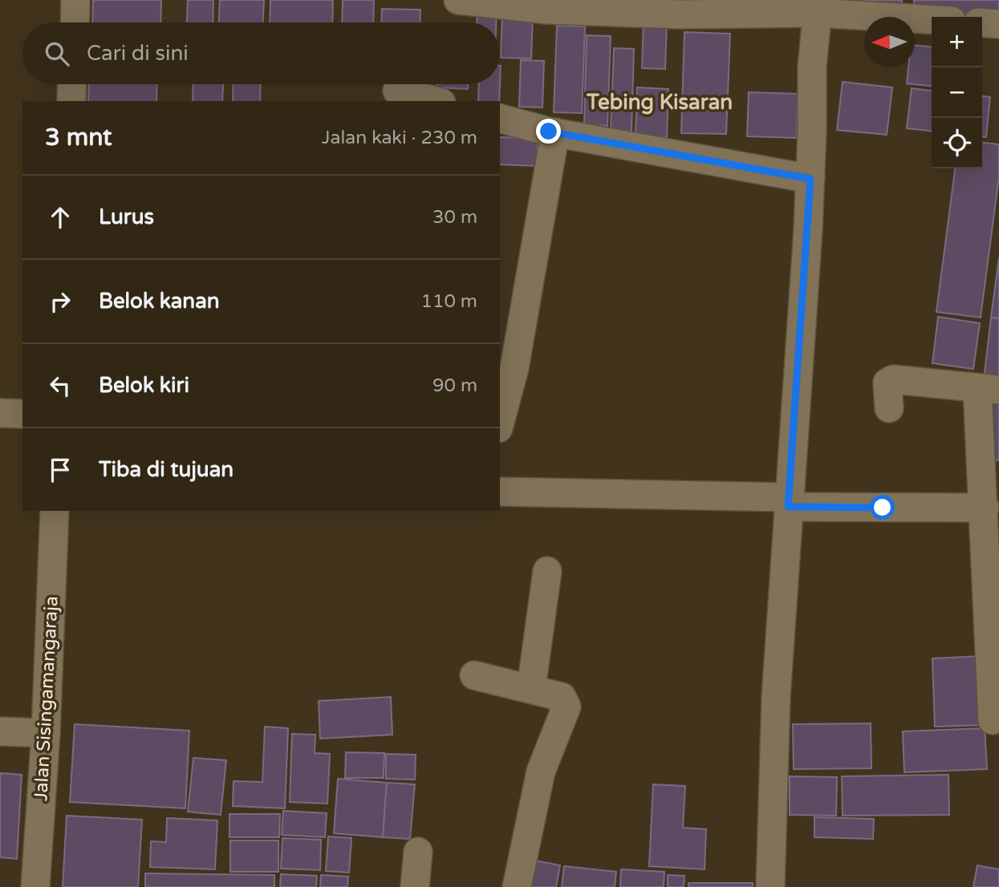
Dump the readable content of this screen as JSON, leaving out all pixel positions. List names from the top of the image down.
{
  "streets": {
    "street": ["Jalan Sisingamangaraja"]
  },
  "districts": ["Tebing Kisaran"],
  "north": "left",
  "page": {
    "map_buttons": ["+", "−"],
    "search": "Cari di sini",
    "heading": ["3 mnt", "Jalan kaki · 230 m"],
    "list": [
      ["Lurus", "30 m"],
      ["Belok kanan", "110 m"],
      ["Belok kiri", "90 m"],
      "Tiba di tujuan"
    ]
  }
}
